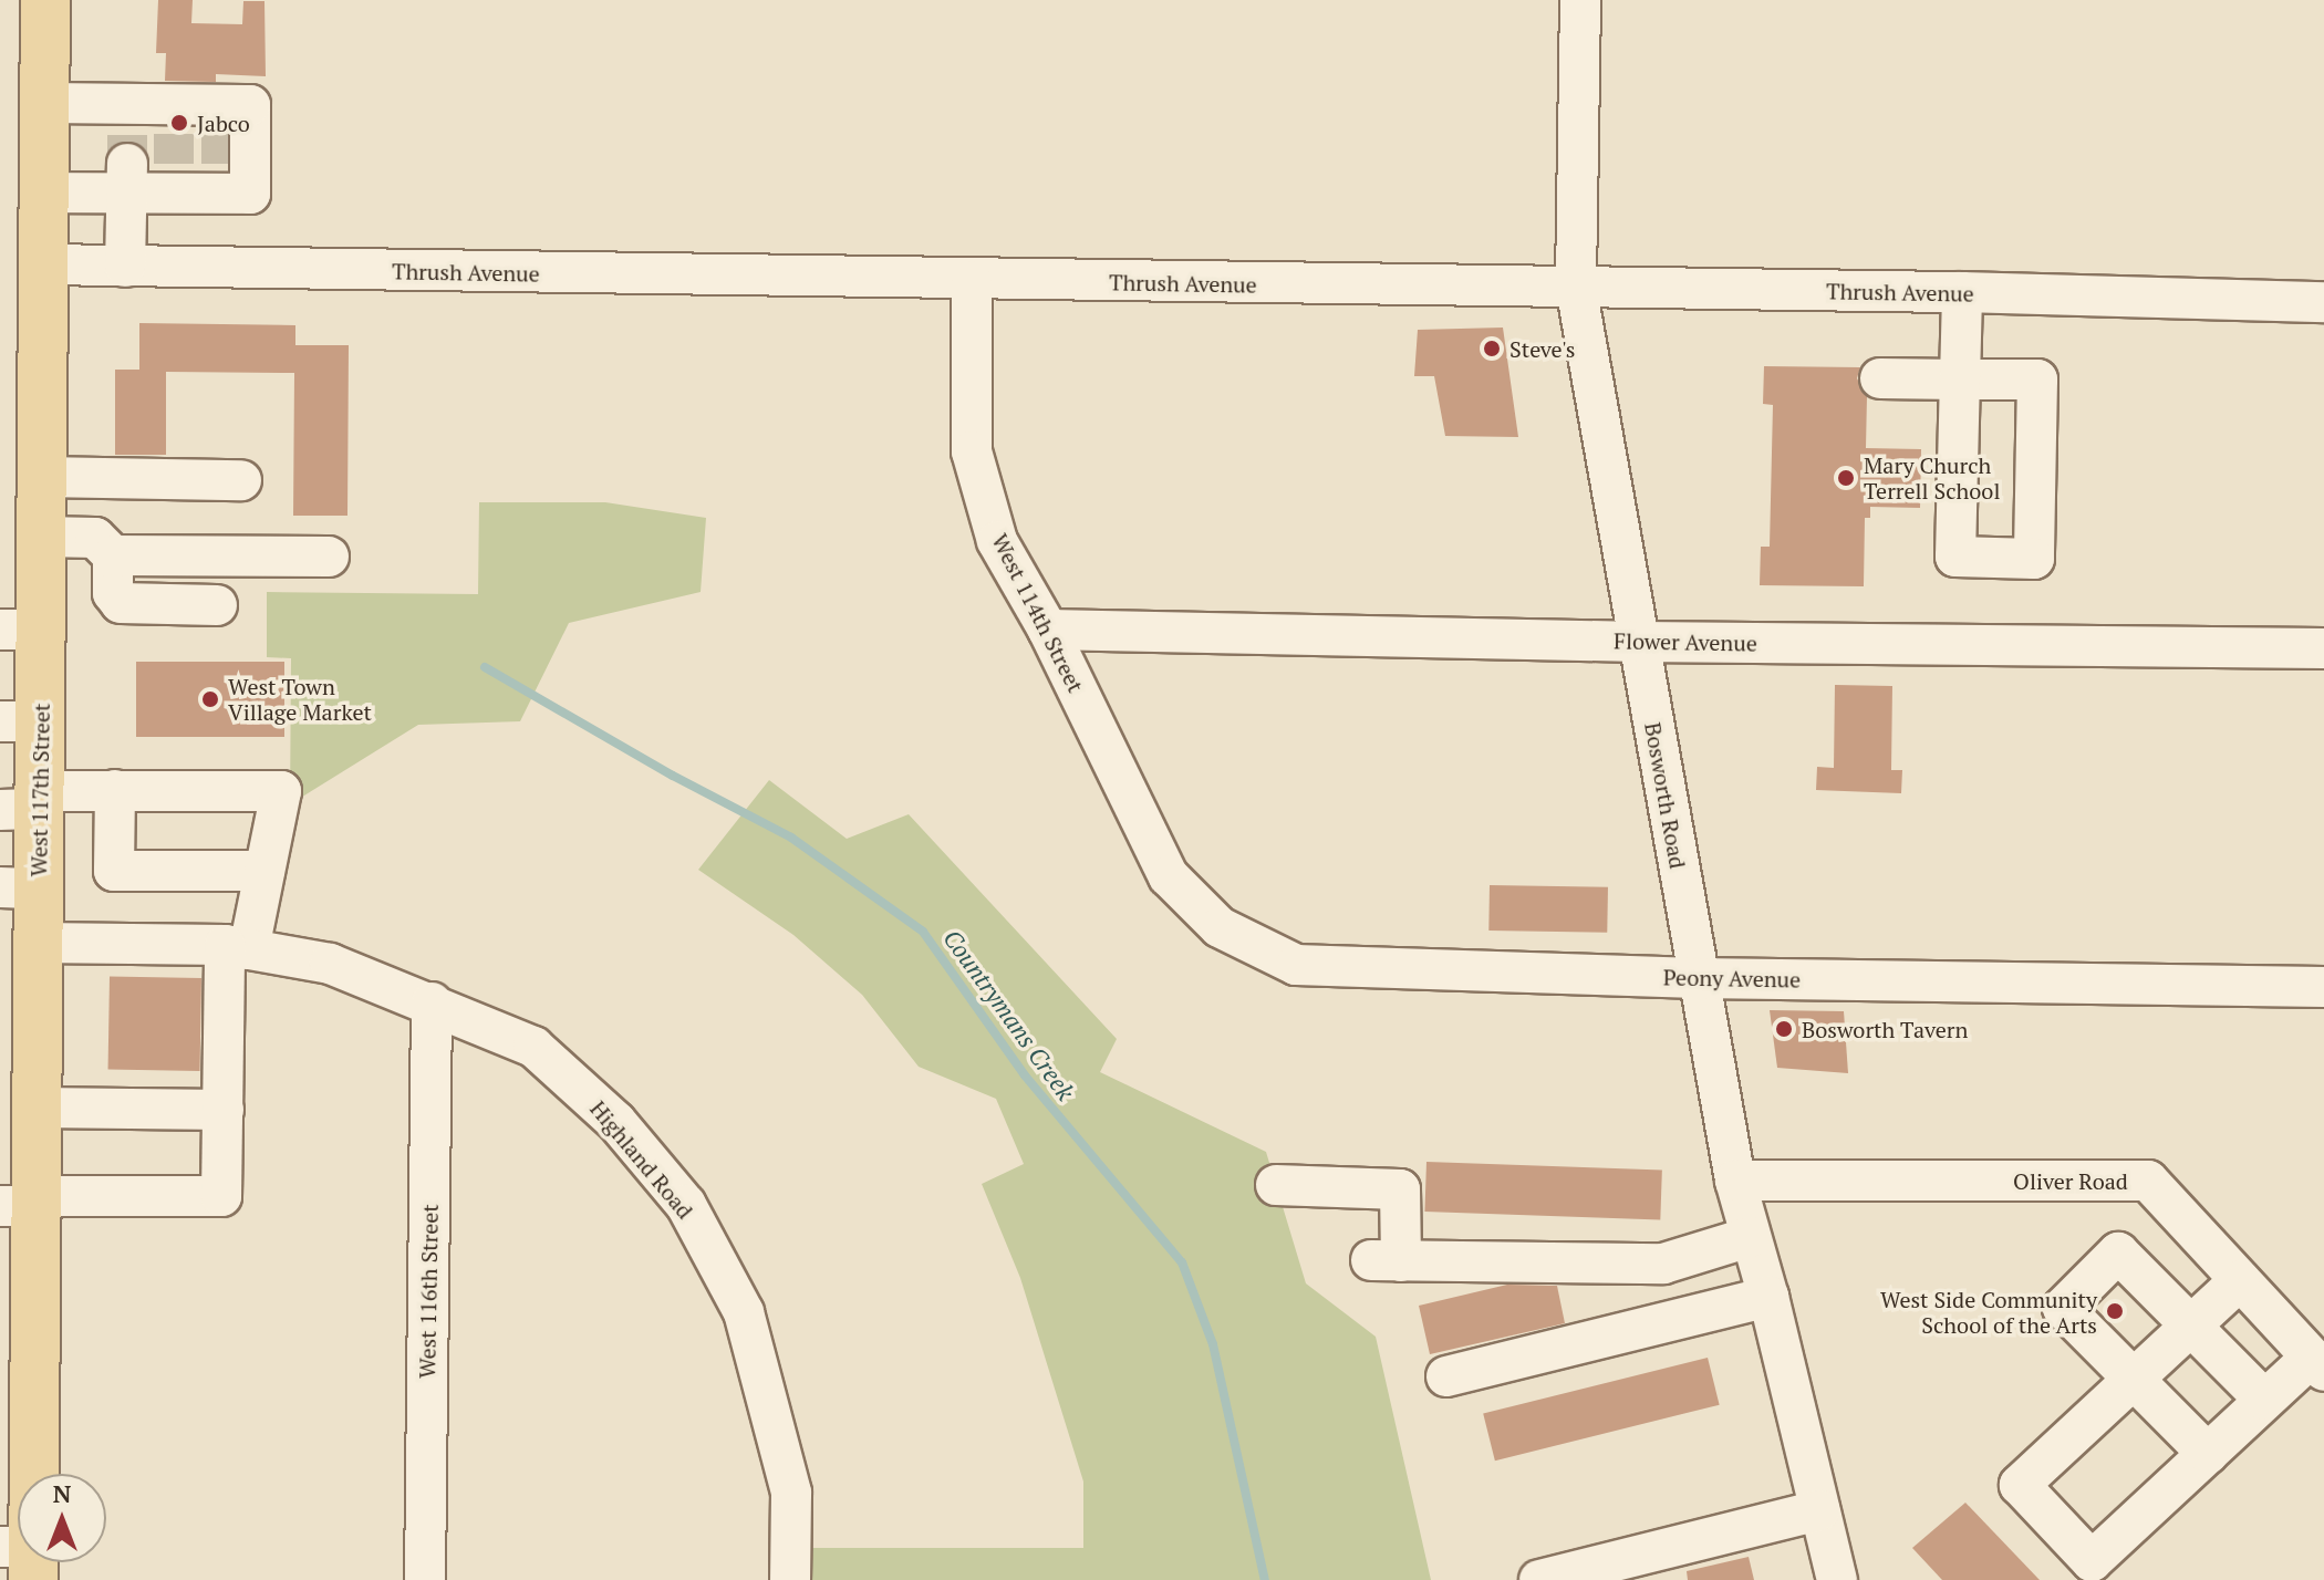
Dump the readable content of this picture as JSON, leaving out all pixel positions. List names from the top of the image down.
{
  "streets": {
    "main road": ["West 117th Street"],
    "street": [
      "Thrush Avenue",
      "West 114th Street",
      "Flower Avenue",
      "Bosworth Road",
      "Peony Avenue",
      "Highland Road",
      "Oliver Road",
      "West 116th Street"
    ]
  },
  "crossings": [
    ["Thrush Avenue", "West 114th Street"],
    ["Thrush Avenue", "West 117th Street"],
    ["Thrush Avenue", "Bosworth Road"],
    ["West 114th Street", "Flower Avenue"],
    ["West 114th Street", "Peony Avenue"],
    ["Flower Avenue", "Bosworth Road"],
    ["West 117th Street", "Highland Road"],
    ["Bosworth Road", "Peony Avenue"],
    ["Bosworth Road", "Oliver Road"],
    ["Highland Road", "West 116th Street"]
  ],
  "water": ["Countrymans Creek"],
  "places": [
    "Jabco",
    "Steve's",
    "Mary Church Terrell School",
    "West Town Village Market",
    "Bosworth Tavern",
    "West Side Community School of the Arts"
  ],
  "north": "top"
}
